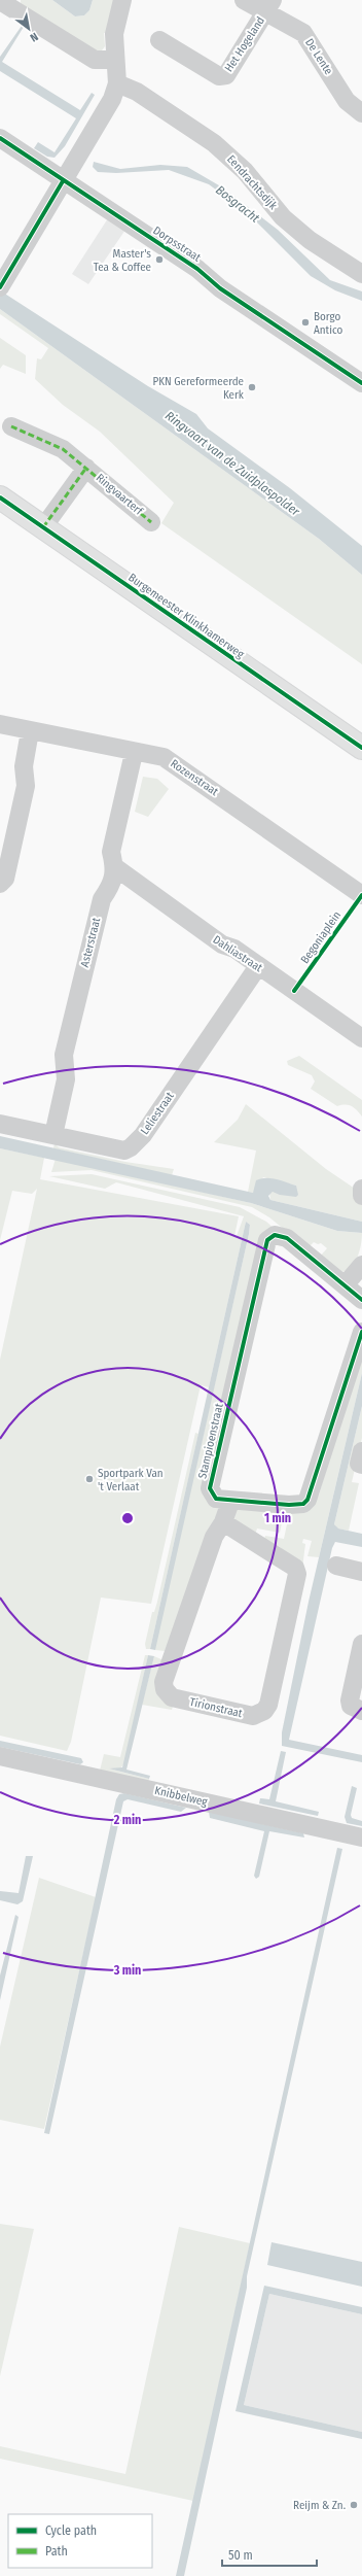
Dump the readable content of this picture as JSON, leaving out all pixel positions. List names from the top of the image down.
{
  "streets": {
    "main road": ["Burgemeester Klinkhamerweg"],
    "street": [
      "Het Hogeland",
      "De Lente",
      "Eendrachtsdijk",
      "Dorpsstraat",
      "Ringvaarterf",
      "Rozenstraat",
      "Asterstraat",
      "Dahliastraat",
      "Leliestraat",
      "Stampioenstraat",
      "Tirionstraat",
      "Knibbelweg"
    ],
    "cycle path": ["Begoniaplein"]
  },
  "crossings": [
    ["Het Hogeland", "De Lente"],
    ["Ringvaarterf", "Burgemeester Klinkhamerweg"],
    ["Rozenstraat", "Asterstraat"],
    ["Asterstraat", "Dahliastraat"],
    ["Asterstraat", "Leliestraat"],
    ["Dahliastraat", "Leliestraat"],
    ["Stampioenstraat", "Tirionstraat"]
  ],
  "water": ["Bosgracht", "Ringvaart van de Zuidplaspolder"],
  "places": [
    "Master's Tea & Coffee",
    "Borgo Antico",
    "PKN Gereformeerde Kerk",
    "Sportpark Van 't Verlaat",
    "Reijm & Zn."
  ],
  "legend": ["Cycle path", "Path"],
  "scale_bar": "50 m",
  "north": "bottom right",
  "rings": ["1 min", "2 min", "3 min"]
}
